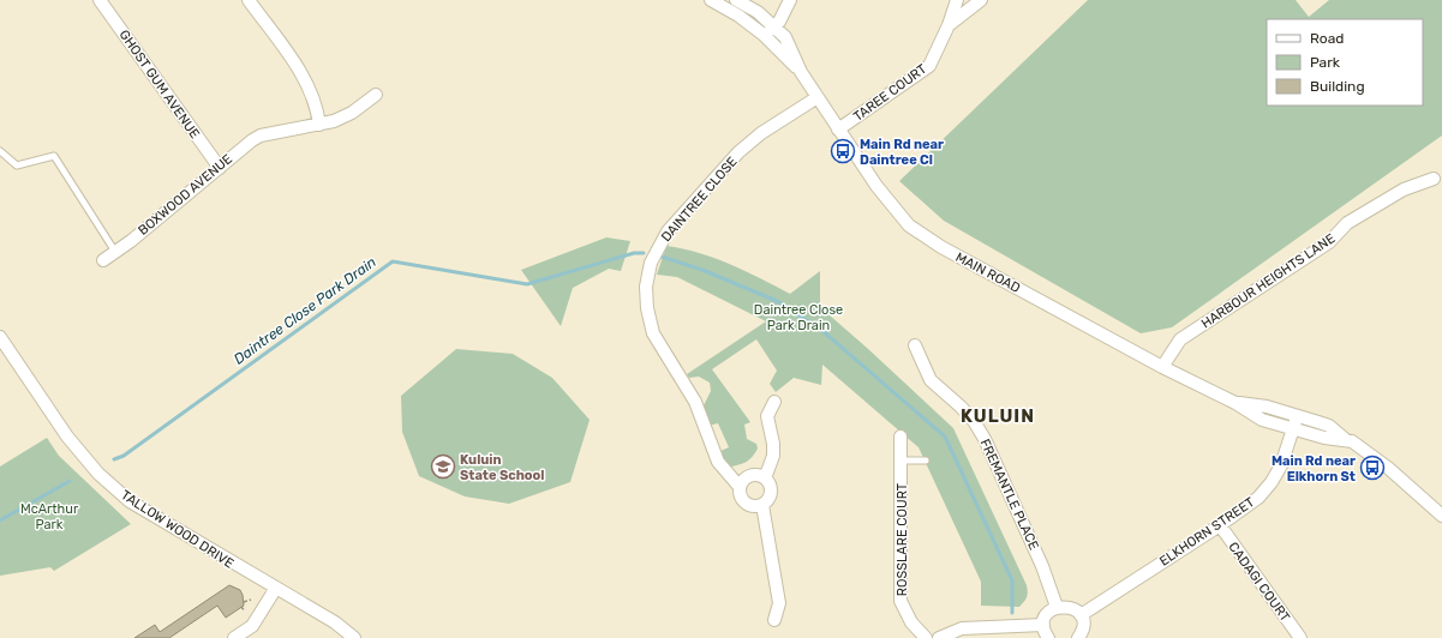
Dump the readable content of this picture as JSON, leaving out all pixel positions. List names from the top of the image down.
{
  "streets": {
    "street": [
      "GHOST GUM AVENUE",
      "TAREE COURT",
      "BOXWOOD AVENUE",
      "DAINTREE CLOSE",
      "MAIN ROAD",
      "HARBOUR HEIGHTS LANE",
      "FREMANTLE PLACE",
      "TALLOW WOOD DRIVE",
      "ELKHORN STREET",
      "ROSSLARE COURT",
      "CADAGI COURT"
    ]
  },
  "crossings": [
    ["GHOST GUM AVENUE", "BOXWOOD AVENUE"],
    ["TAREE COURT", "MAIN ROAD"],
    ["DAINTREE CLOSE", "MAIN ROAD"],
    ["MAIN ROAD", "HARBOUR HEIGHTS LANE"],
    ["MAIN ROAD", "ELKHORN STREET"],
    ["ELKHORN STREET", "CADAGI COURT"]
  ],
  "districts": ["KULUIN"],
  "water": ["Daintree Close Park Drain"],
  "parks": ["Daintree Close Park Drain", "McArthur Park"],
  "places": {
    "bus stop": ["Main Rd near Daintree Cl", "Main Rd near Elkhorn St"],
    "school or university": ["Kuluin State School"]
  },
  "legend": ["Road", "Park", "Building"]
}
